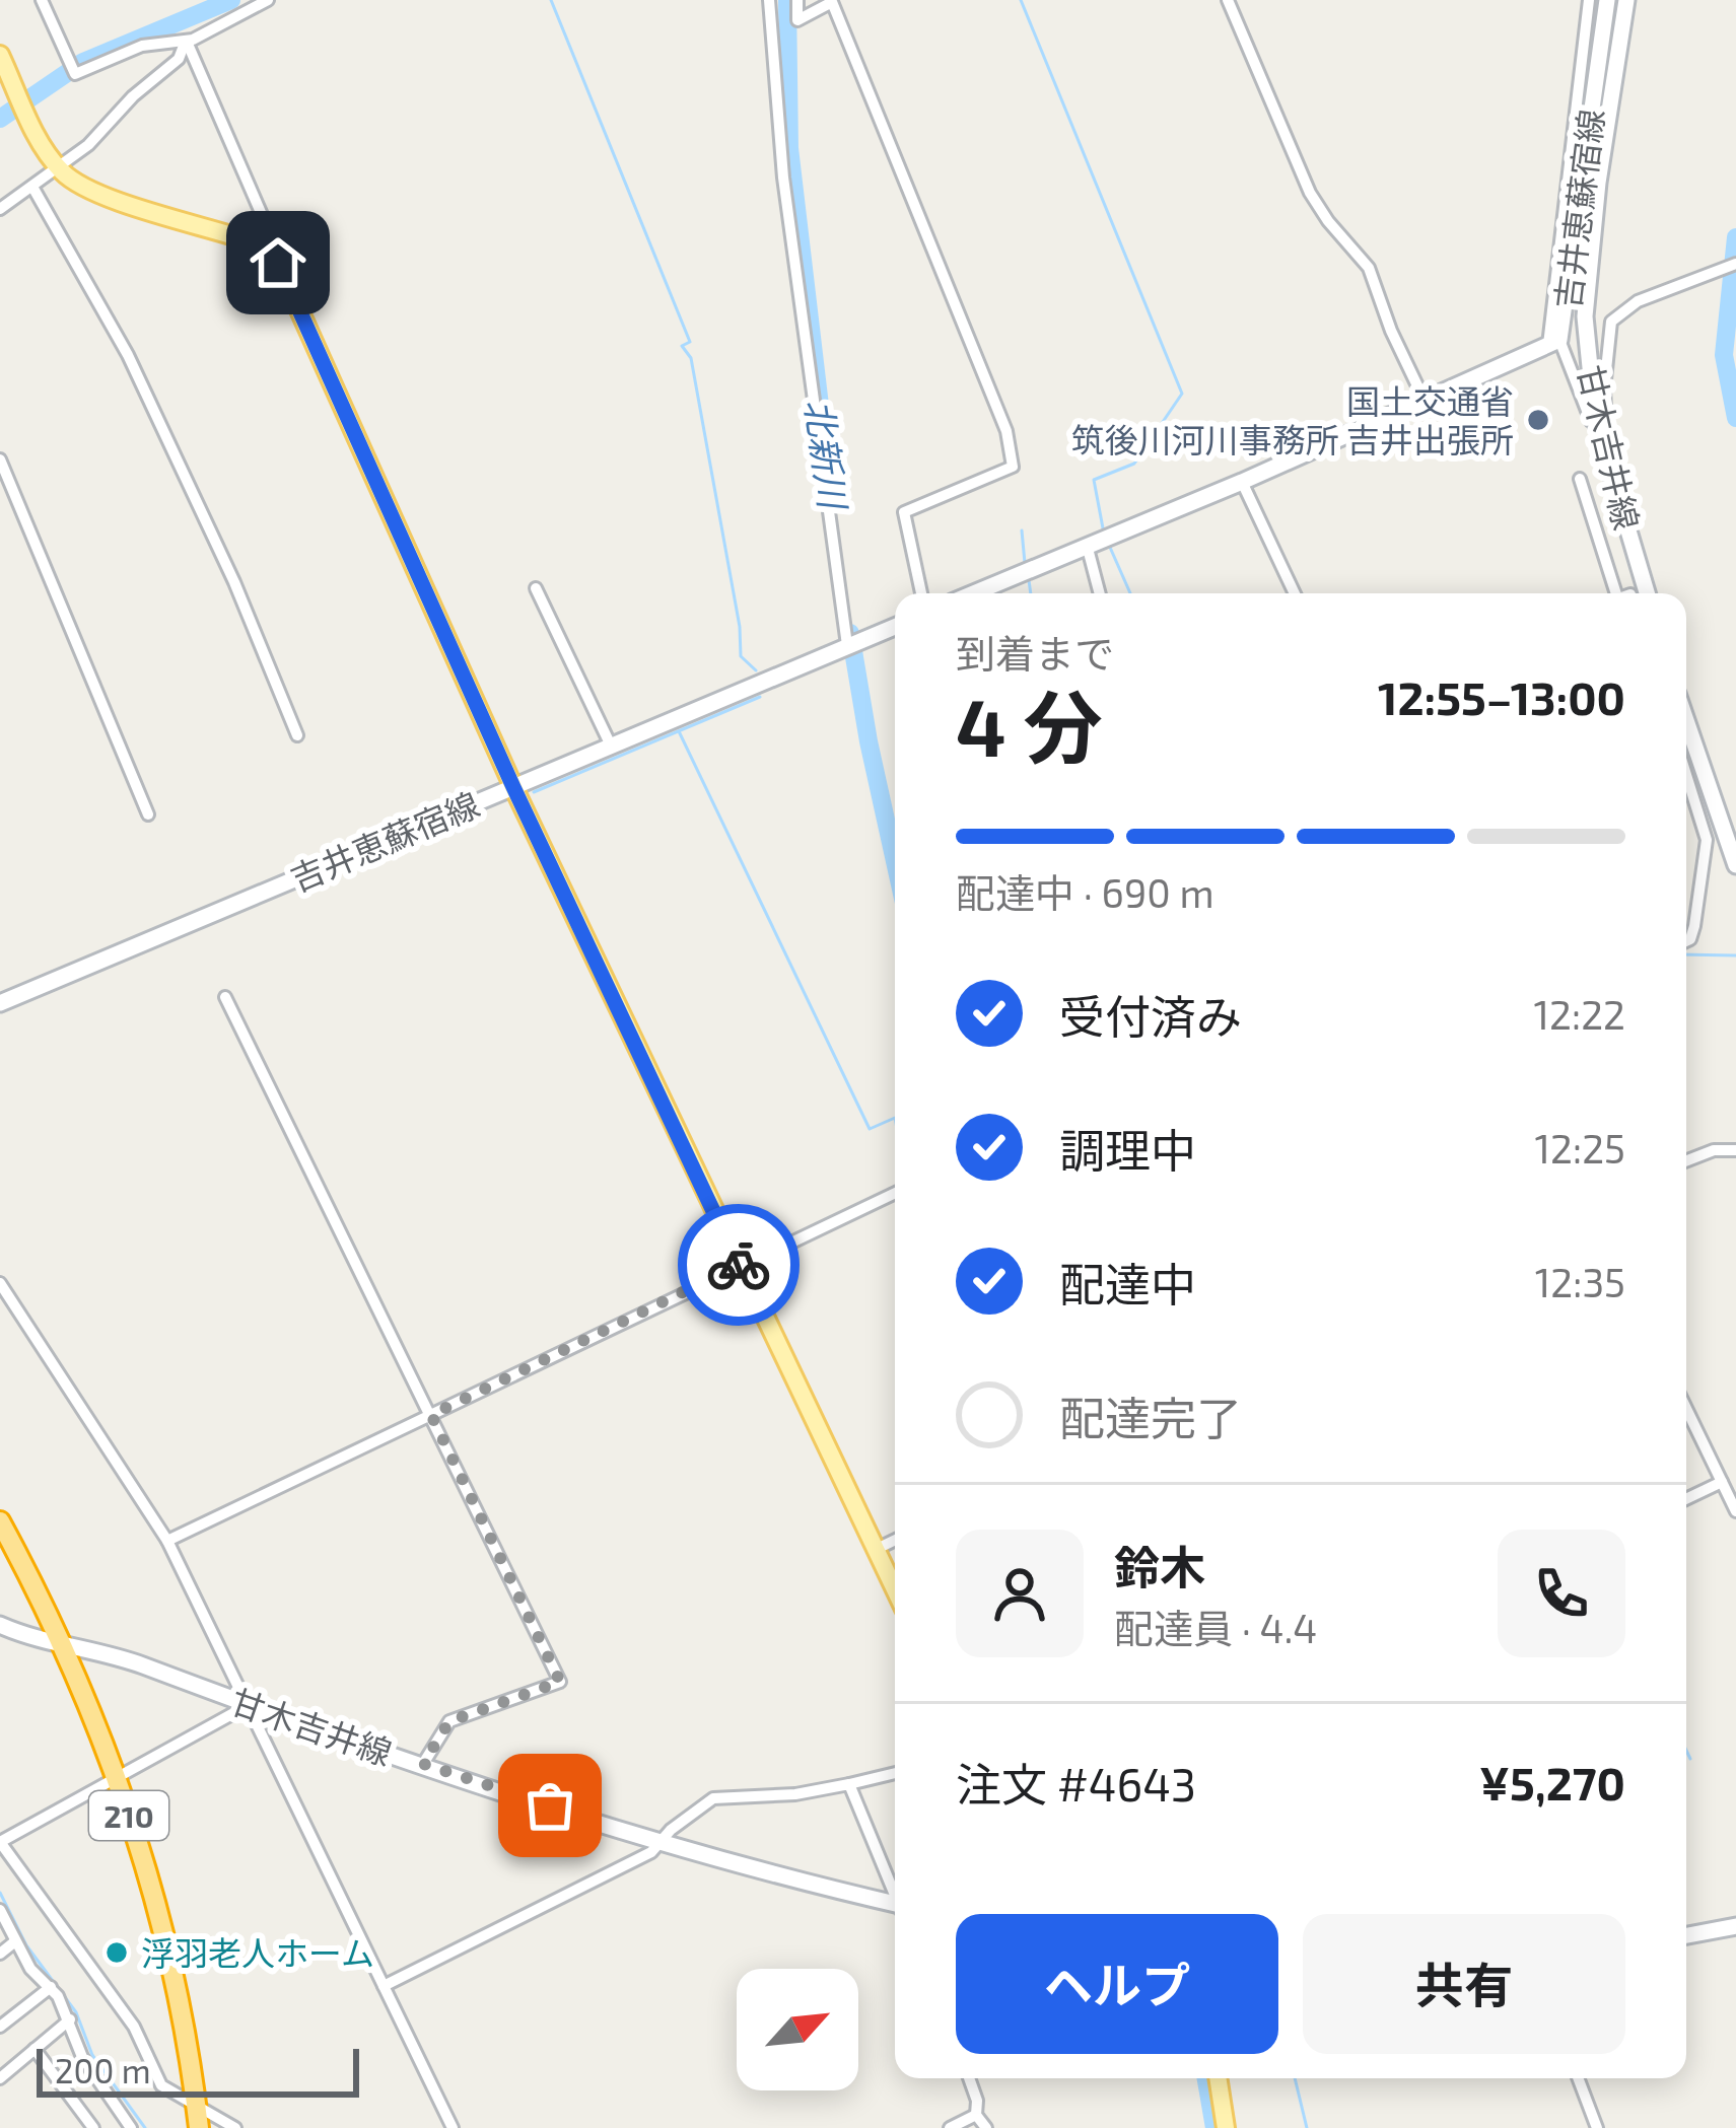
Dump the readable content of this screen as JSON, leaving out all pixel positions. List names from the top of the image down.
{
  "streets": {
    "highway": ["210"],
    "main road": ["吉井恵蘇宿線", "甘木吉井線"]
  },
  "crossings": [
    ["甘木吉井線", "210"]
  ],
  "water": ["北新川"],
  "places": ["国土交通省 筑後川河川事務所 吉井出張所", "浮羽老人ホーム"],
  "scale_bar": "200 m",
  "north": "top right",
  "page": {
    "heading": ["4 分", "到着まで", "12:55–13:00"],
    "panel": [
      "鈴木",
      "配達員 · 4.4",
      "注文 #4643",
      "¥5,270"
    ],
    "bar": "配達中 · 690 m",
    "list": [
      ["受付済み", "12:22"],
      ["調理中", "12:25"],
      ["配達中", "12:35"],
      "配達完了"
    ],
    "buttons": ["ヘルプ", "共有"],
    "scale": "200 m"
  }
}
